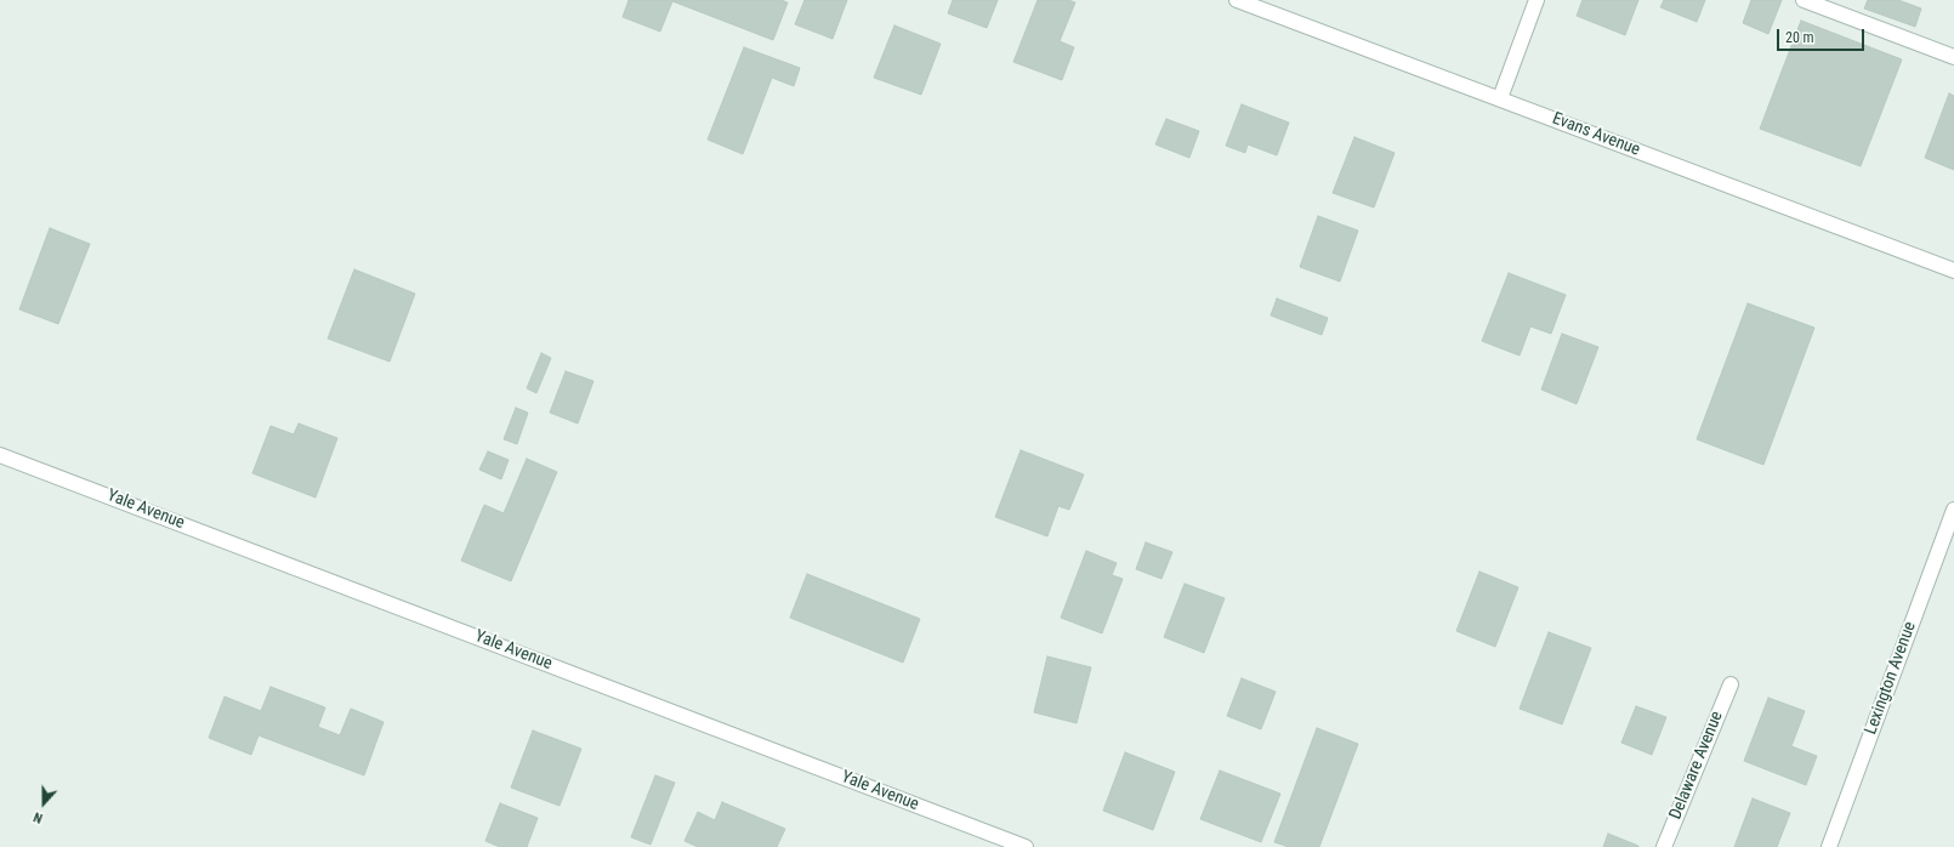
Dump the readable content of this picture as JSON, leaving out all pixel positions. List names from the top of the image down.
{
  "streets": {
    "street": [
      "Evans Avenue",
      "Yale Avenue",
      "Lexington Avenue",
      "Delaware Avenue"
    ]
  },
  "scale_bar": "20 m",
  "north": "bottom"
}
